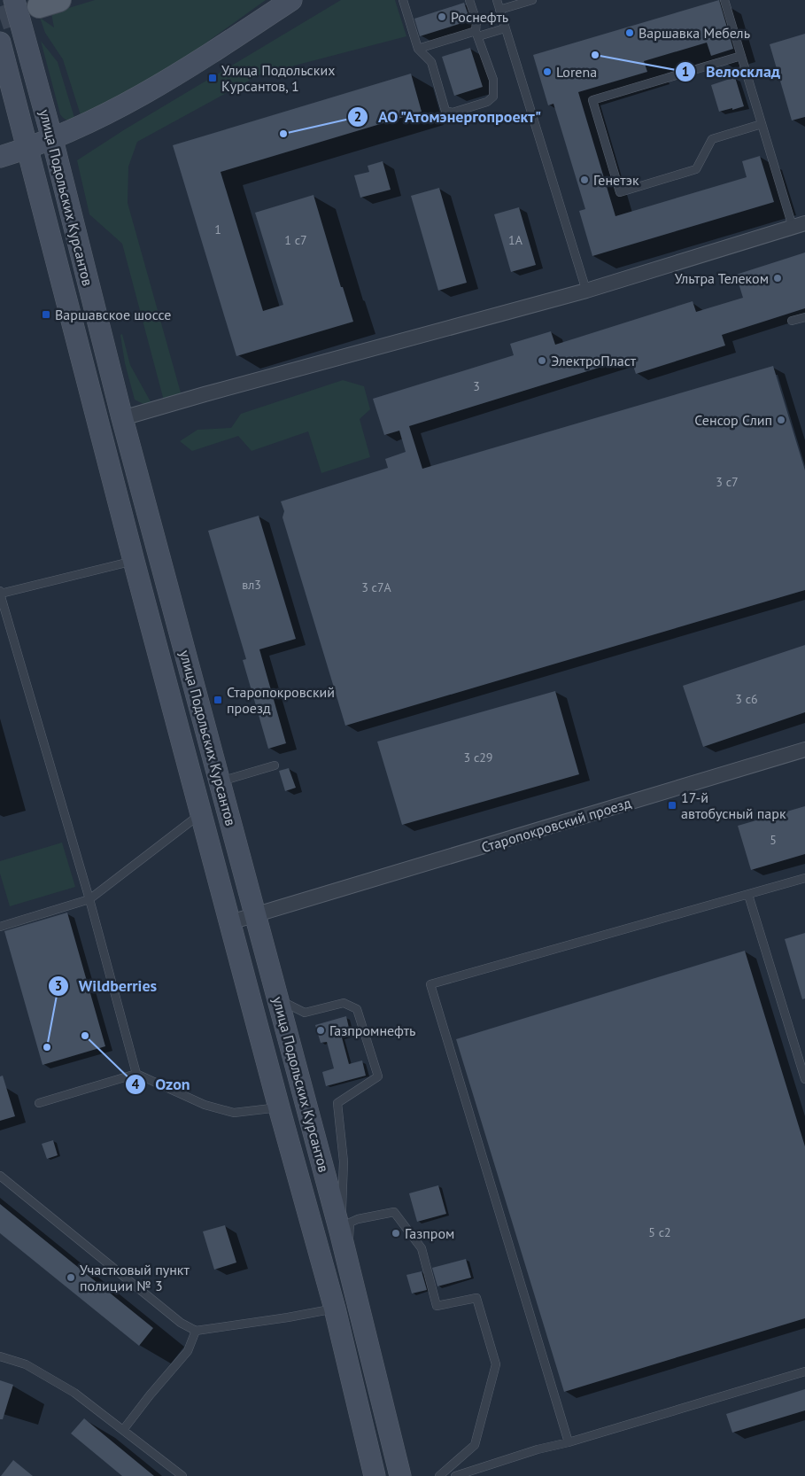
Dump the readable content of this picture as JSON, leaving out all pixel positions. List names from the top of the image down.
{
  "streets": {
    "main road": ["улица Подольских Курсантов"],
    "street": ["Старопокровский проезд"]
  },
  "crossings": [
    ["улица Подольских Курсантов", "Старопокровский проезд"]
  ],
  "places": {
    "other": [
      "Роснефть",
      "Варшавка Мебель",
      "Велосклад",
      "Lorena",
      "АО \"Атомэнергопроект\"",
      "Генетэк",
      "Ультра Телеком",
      "ЭлектроПласт",
      "Сенсор Слип",
      "Газпромнефть",
      "Ozon",
      "Wildberries",
      "Газпром",
      "Участковый пункт полиции № 3"
    ],
    "transit": [
      "Улица Подольских Курсантов, 1",
      "Варшавское шоссе",
      "Старопокровский проезд",
      "17-й автобусный парк"
    ]
  },
  "house_numbers": [
    "1",
    "1 с7",
    "1A",
    "3",
    "3 с7",
    "вл3",
    "3 с7А",
    "3 с6",
    "3 с29",
    "5",
    "5 с2"
  ]
}
